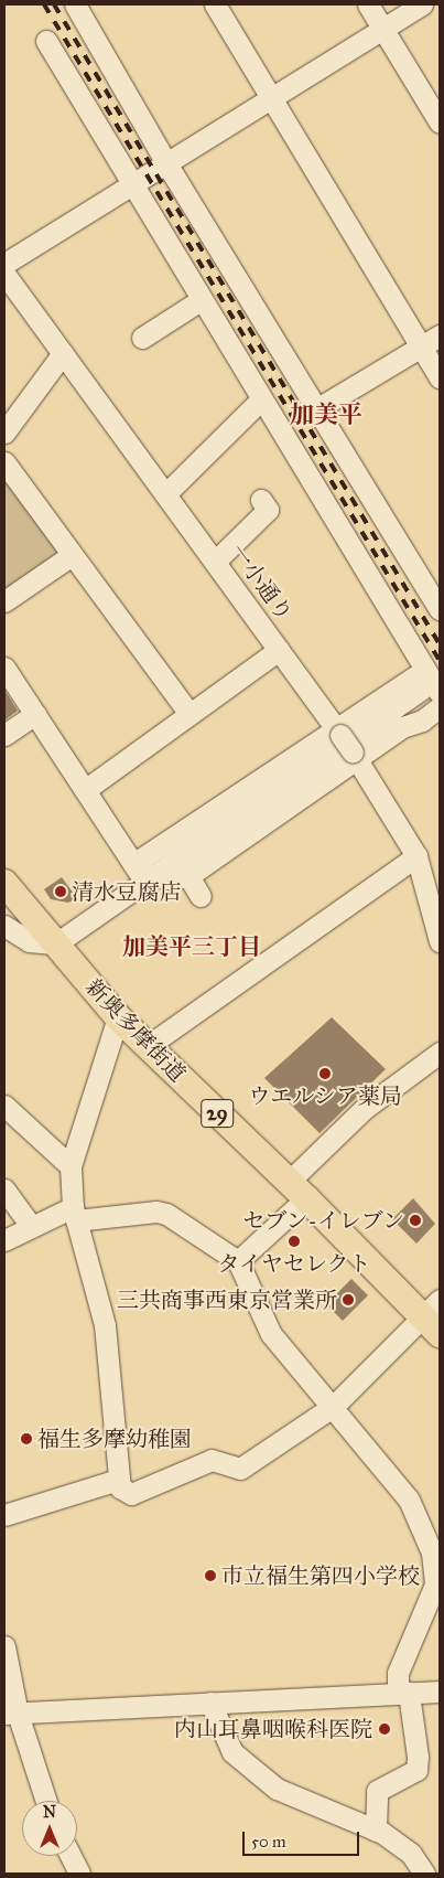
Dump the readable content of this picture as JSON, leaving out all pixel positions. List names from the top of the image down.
{
  "streets": {
    "main road": ["新奥多摩街道", "29"],
    "street": ["一小通り"]
  },
  "districts": ["加美平", "加美平三丁目"],
  "places": [
    "清水豆腐店",
    "ウエルシア薬局",
    "セブン-イレブン",
    "タイヤセレクト",
    "三共商事西東京営業所",
    "福生多摩幼稚園",
    "市立福生第四小学校",
    "内山耳鼻咽喉科医院"
  ],
  "scale_bar": "50 m",
  "north": "top"
}
